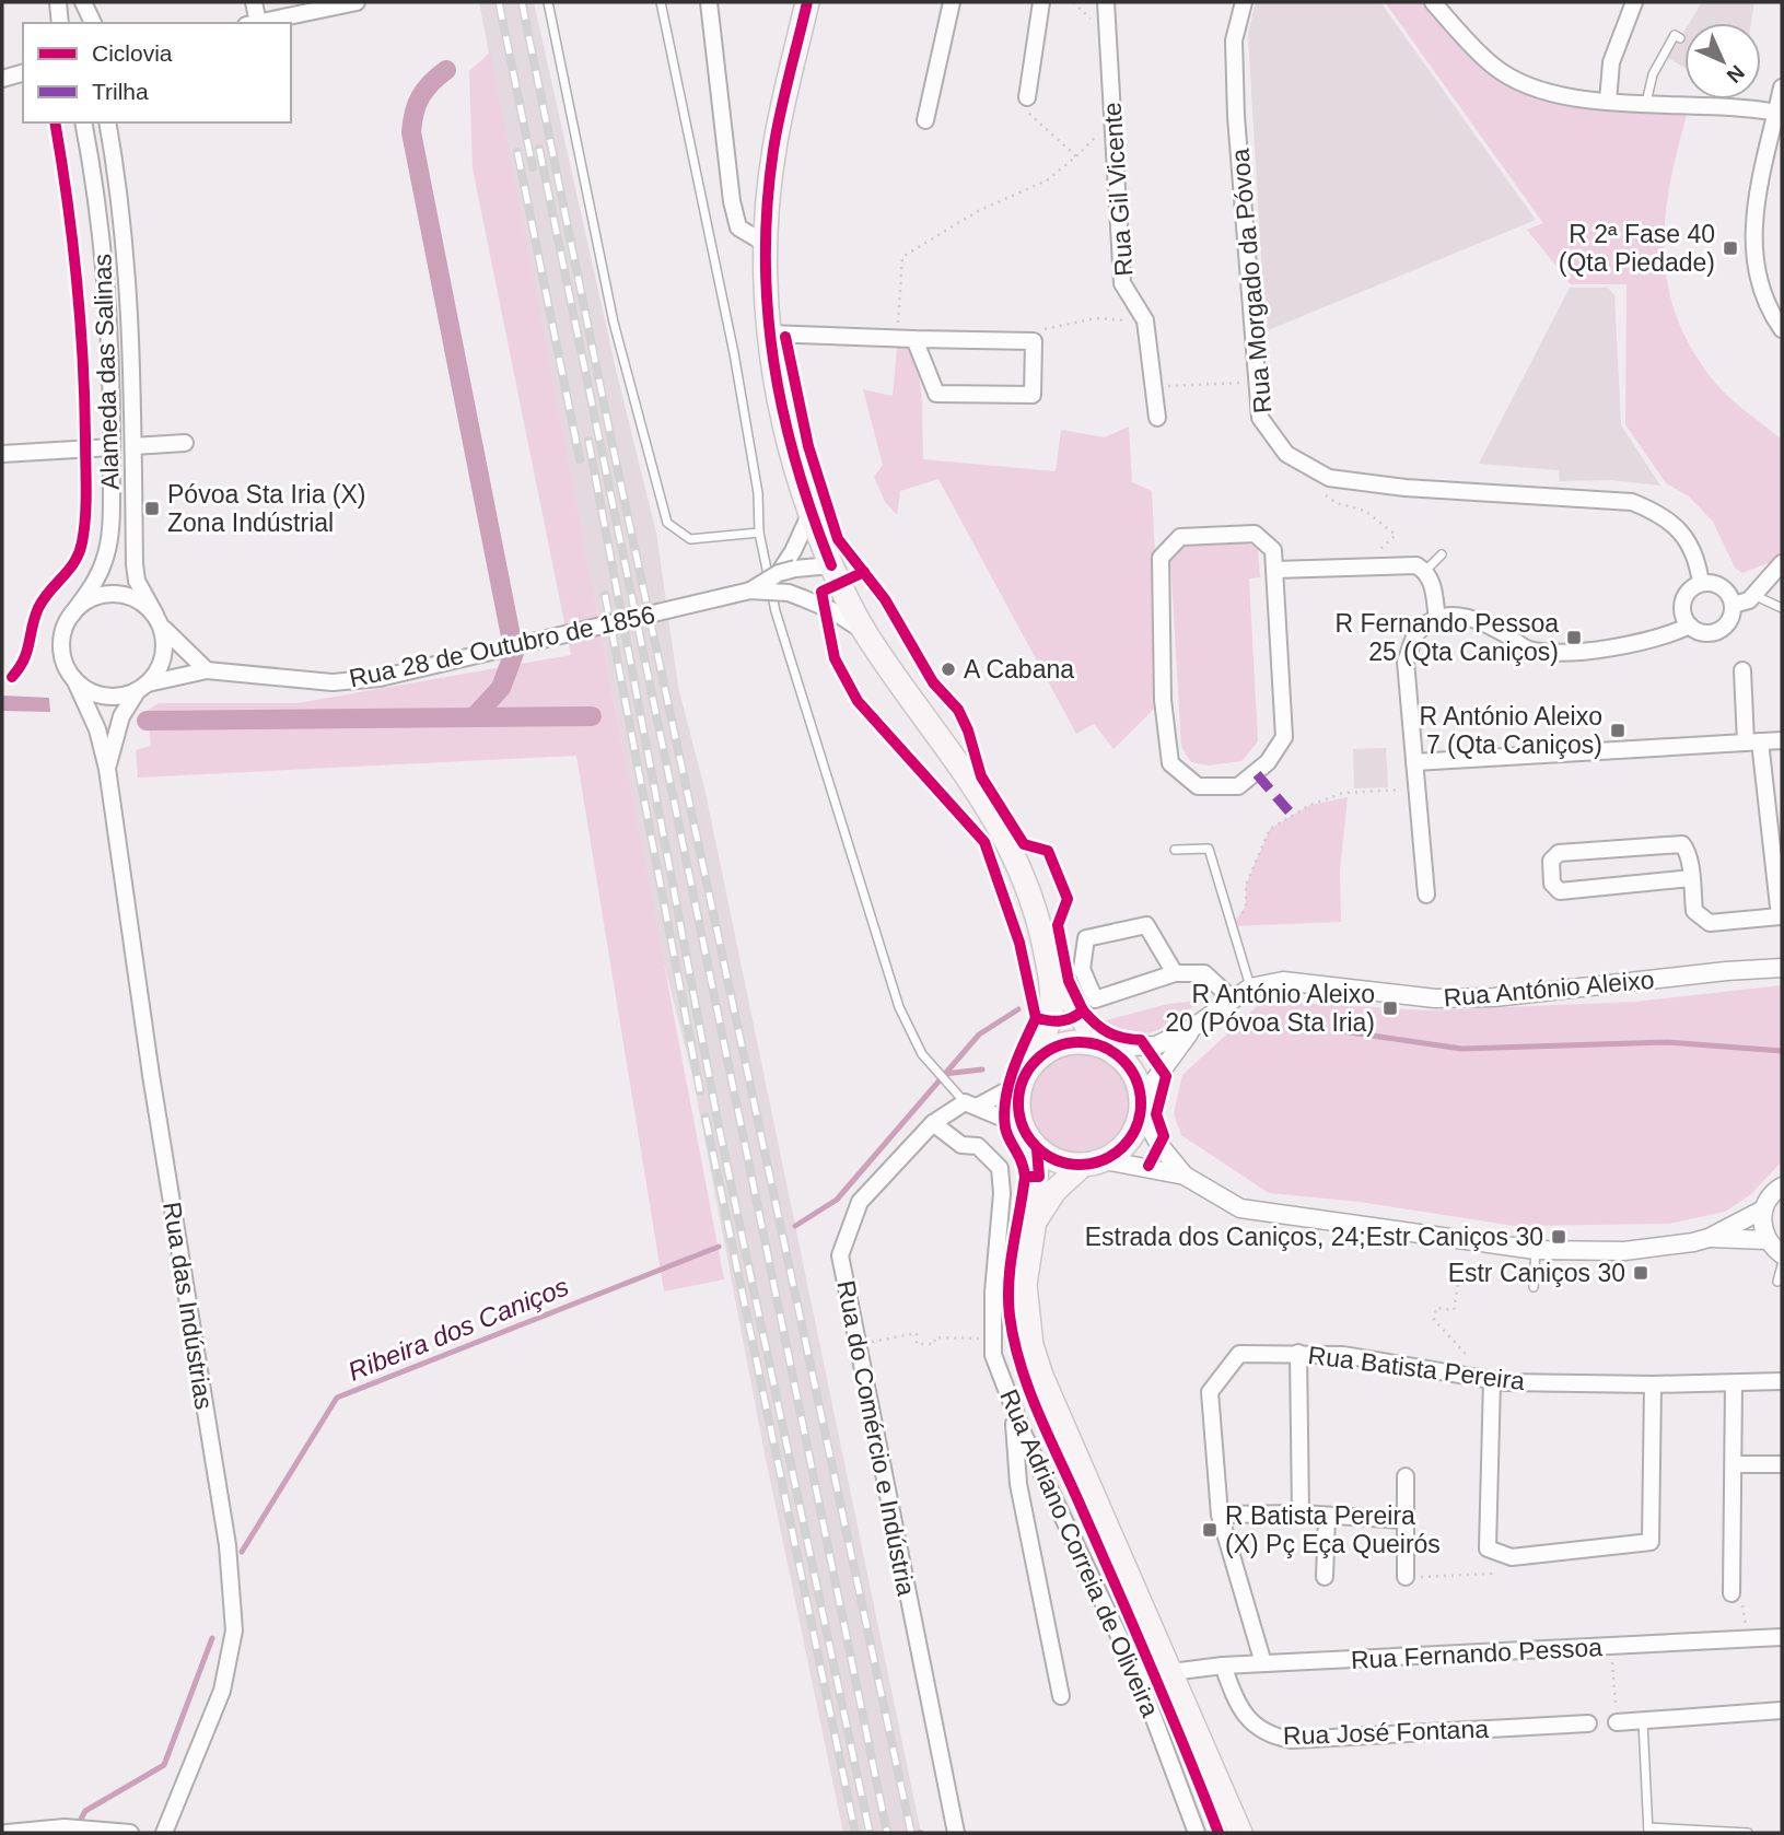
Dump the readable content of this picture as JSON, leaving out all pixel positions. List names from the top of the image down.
{
  "streets": {
    "street": [
      "Rua Gil Vicente",
      "Rua Morgado da Póvoa",
      "Alameda das Salinas",
      "Rua 28 de Outubro de 1856",
      "Rua António Aleixo",
      "Rua das Indústrias",
      "Rua Batista Pereira",
      "Rua do Comércio e Indústria",
      "Rua Adriano Correia de Oliveira",
      "Rua Fernando Pessoa",
      "Rua José Fontana"
    ]
  },
  "crossings": [
    ["Alameda das Salinas", "Rua 28 de Outubro de 1856"],
    ["Alameda das Salinas", "Rua das Indústrias"],
    ["Rua 28 de Outubro de 1856", "Rua das Indústrias"],
    ["Rua António Aleixo", "Rua do Comércio e Indústria"],
    ["Rua Batista Pereira", "Rua Fernando Pessoa"],
    ["Rua do Comércio e Indústria", "Rua Adriano Correia de Oliveira"],
    ["Rua Fernando Pessoa", "Rua José Fontana"]
  ],
  "water": ["Ribeira dos Caniços"],
  "places": {
    "transit": [
      "R 2ª Fase 40 (Qta Piedade)",
      "Póvoa Sta Iria (X) Zona Indústrial",
      "R Fernando Pessoa 25 (Qta Caniços)",
      "R António Aleixo 7 (Qta Caniços)",
      "R António Aleixo 20 (Póvoa Sta Iria)",
      "Estrada dos Caniços, 24;Estr Caniços 30",
      "Estr Caniços 30",
      "R Batista Pereira (X) Pç Eça Queirós"
    ],
    "other": ["A Cabana"]
  },
  "legend": ["Ciclovia", "Trilha"],
  "north": "bottom right"
}
